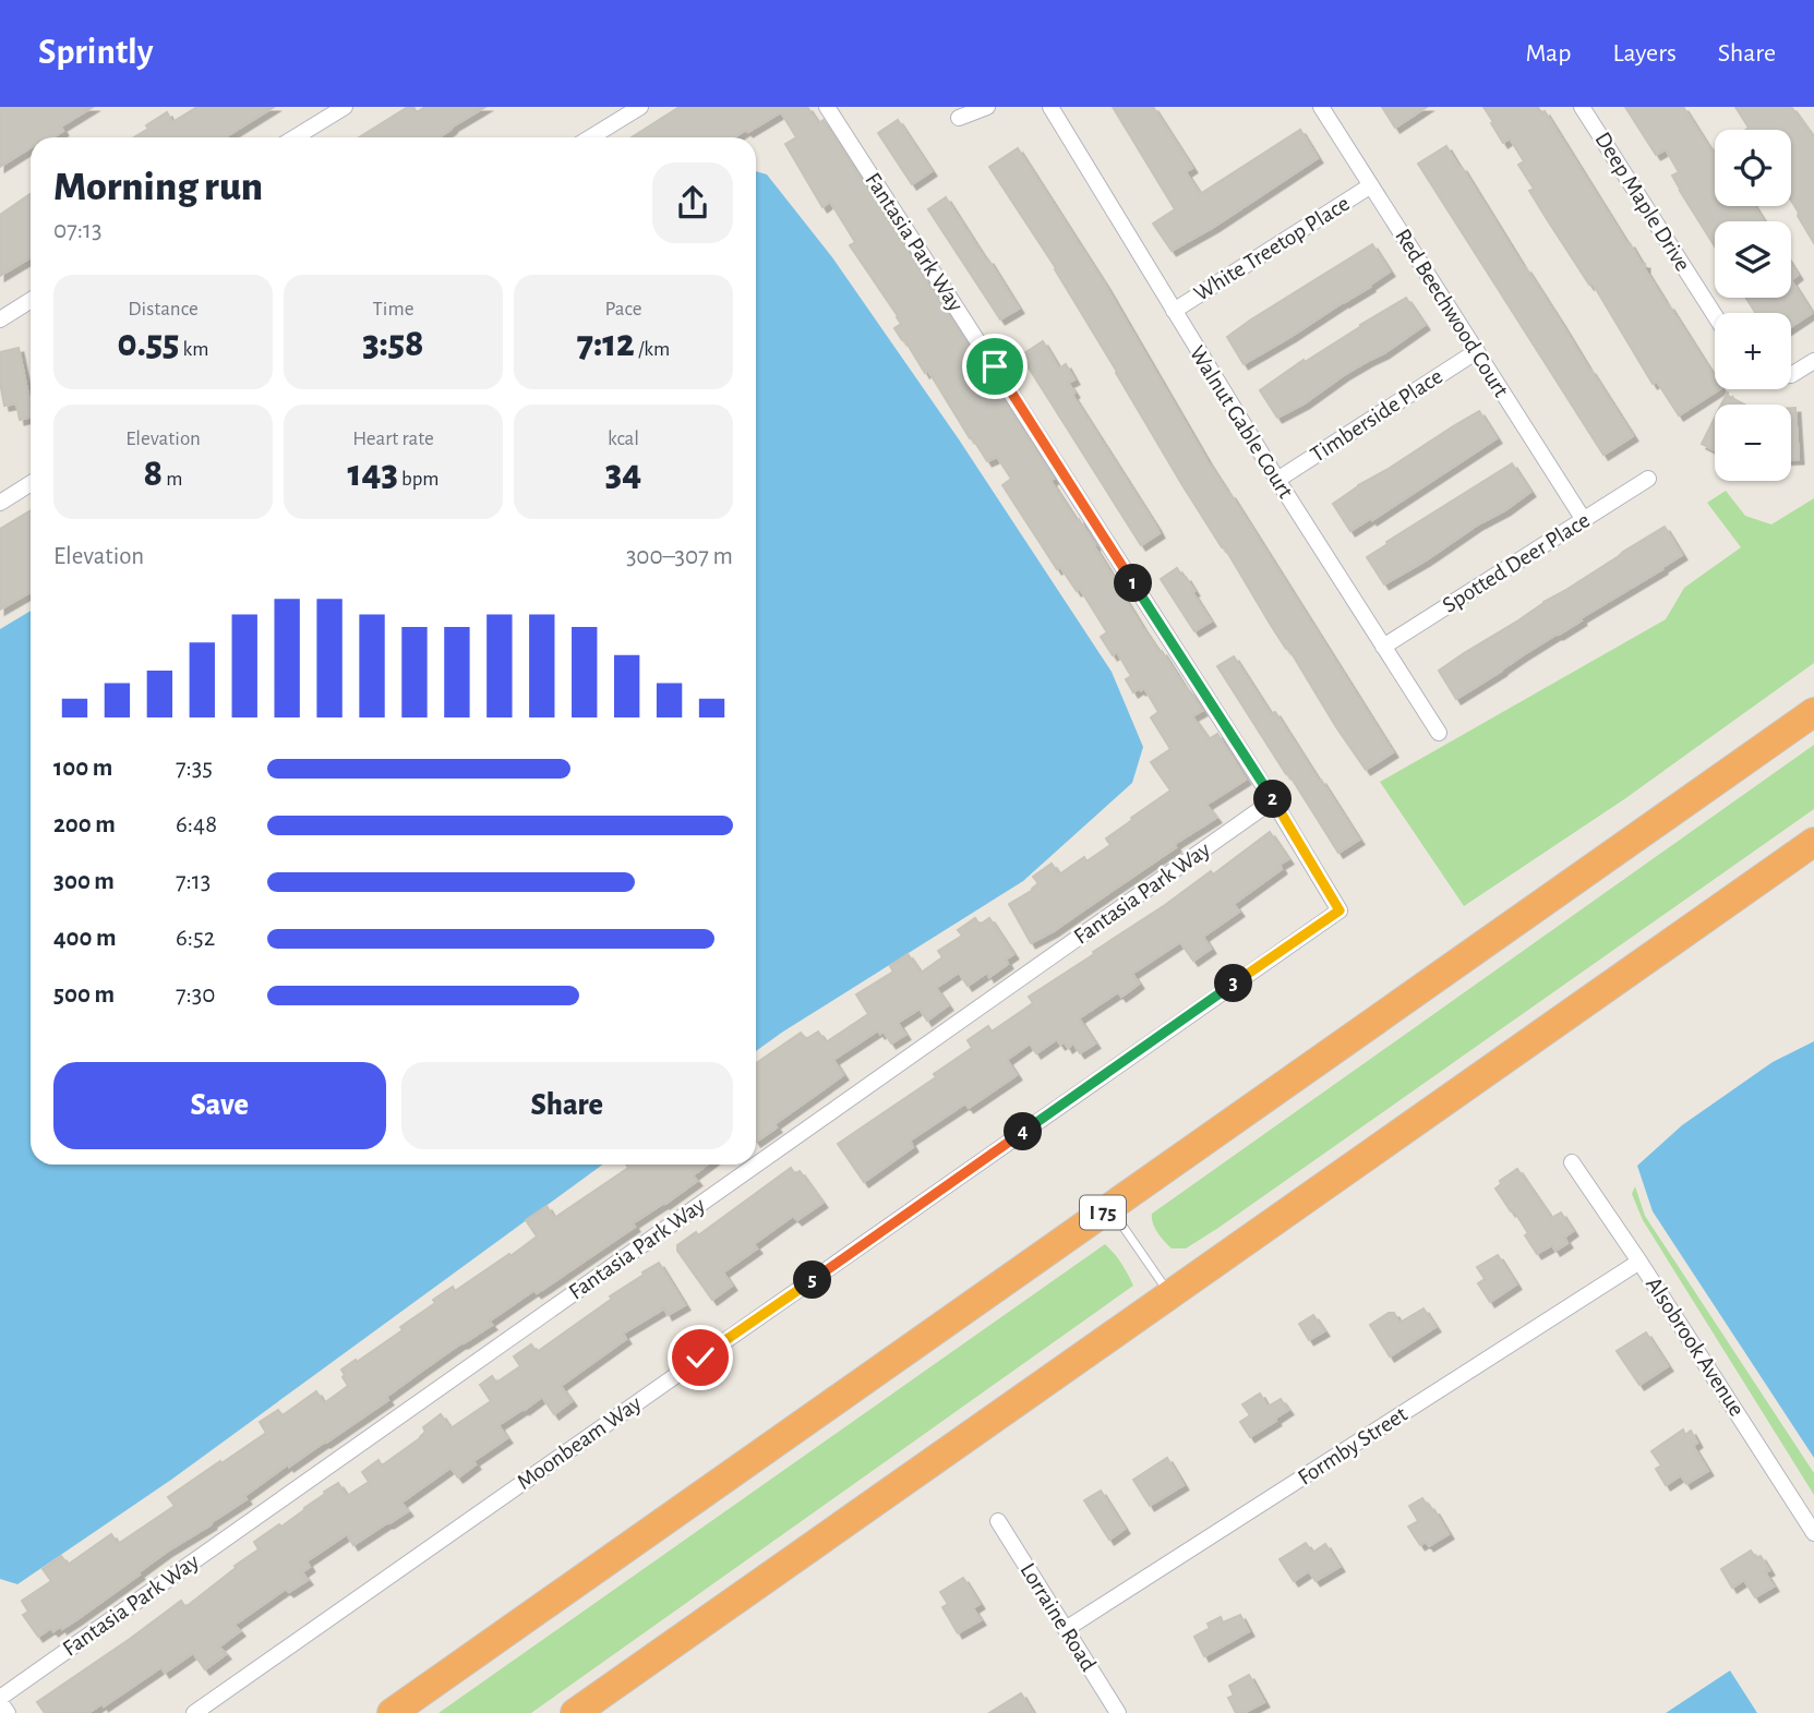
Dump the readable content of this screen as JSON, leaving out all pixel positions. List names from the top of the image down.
{
  "streets": {
    "highway": ["I 75"],
    "street": [
      "Deep Maple Drive",
      "Fantasia Park Way",
      "White Treetop Place",
      "Red Beechwood Court",
      "Timberside Place",
      "Walnut Gable Court",
      "Spotted Deer Place",
      "Alsobrook Avenue",
      "Moonbeam Way",
      "Formby Street",
      "Lorraine Road"
    ]
  },
  "crossings": [
    ["Fantasia Park Way", "Moonbeam Way"],
    ["White Treetop Place", "Red Beechwood Court"],
    ["White Treetop Place", "Walnut Gable Court"],
    ["Red Beechwood Court", "Timberside Place"],
    ["Red Beechwood Court", "Spotted Deer Place"],
    ["Timberside Place", "Walnut Gable Court"],
    ["Walnut Gable Court", "Spotted Deer Place"],
    ["Alsobrook Avenue", "Formby Street"],
    ["Formby Street", "Lorraine Road"]
  ],
  "page": {
    "header": "Sprintly",
    "nav": ["Map", "Layers", "Share"],
    "map_buttons": ["+", "−"],
    "heading": ["Morning run", "07:13"],
    "stats": [
      ["Distance", "0.55 km"],
      ["Time", "3:58"],
      ["Pace", "7:12 /km"],
      ["Elevation", "8 m"],
      ["Heart rate", "143 bpm"],
      ["kcal", "34"]
    ],
    "chart": ["Elevation", "300–307 m"],
    "pins": [
      "1",
      "2",
      "3",
      "4",
      "5"
    ],
    "list": [
      {
        "name": "100 m",
        "note": "7:35"
      },
      {
        "name": "200 m",
        "note": "6:48"
      },
      {
        "name": "300 m",
        "note": "7:13"
      },
      {
        "name": "400 m",
        "note": "6:52"
      },
      {
        "name": "500 m",
        "note": "7:30"
      }
    ],
    "buttons": ["Save", "Share"]
  }
}
